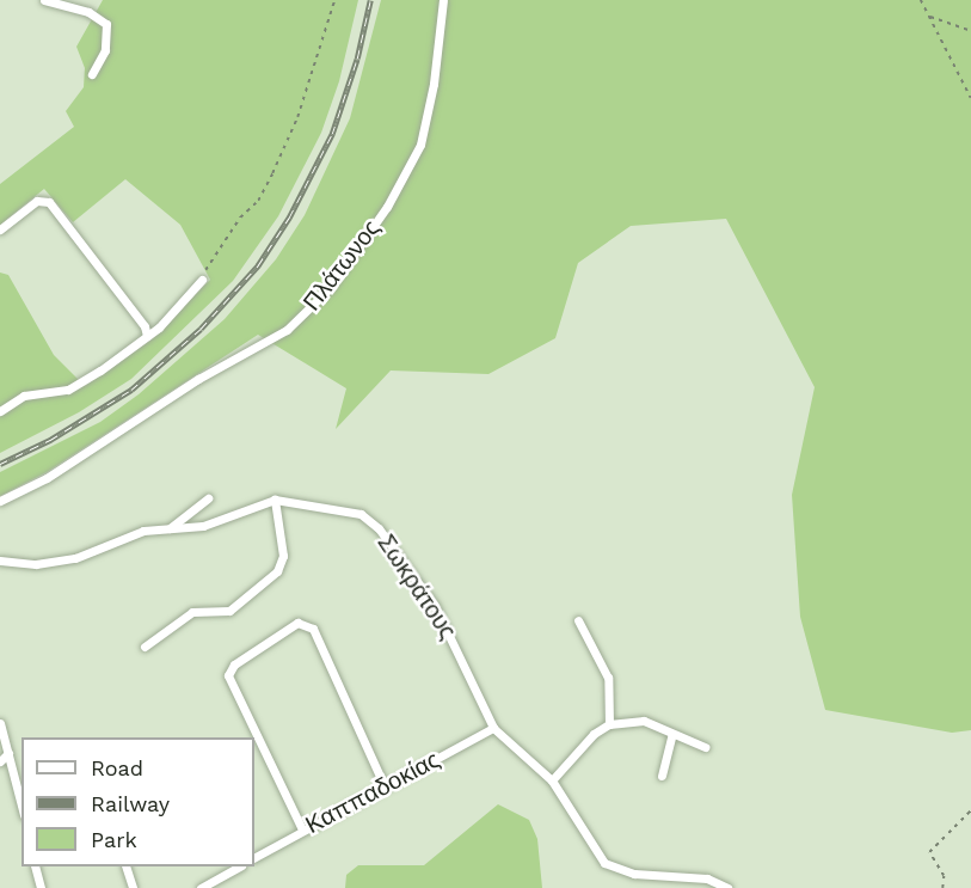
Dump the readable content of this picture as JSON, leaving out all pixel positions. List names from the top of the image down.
{
  "streets": {
    "street": ["Πλάτωνος", "Σωκράτους", "Καππαδοκίας"]
  },
  "crossings": [
    ["Σωκράτους", "Καππαδοκίας"]
  ],
  "legend": ["Road", "Railway", "Park"]
}
